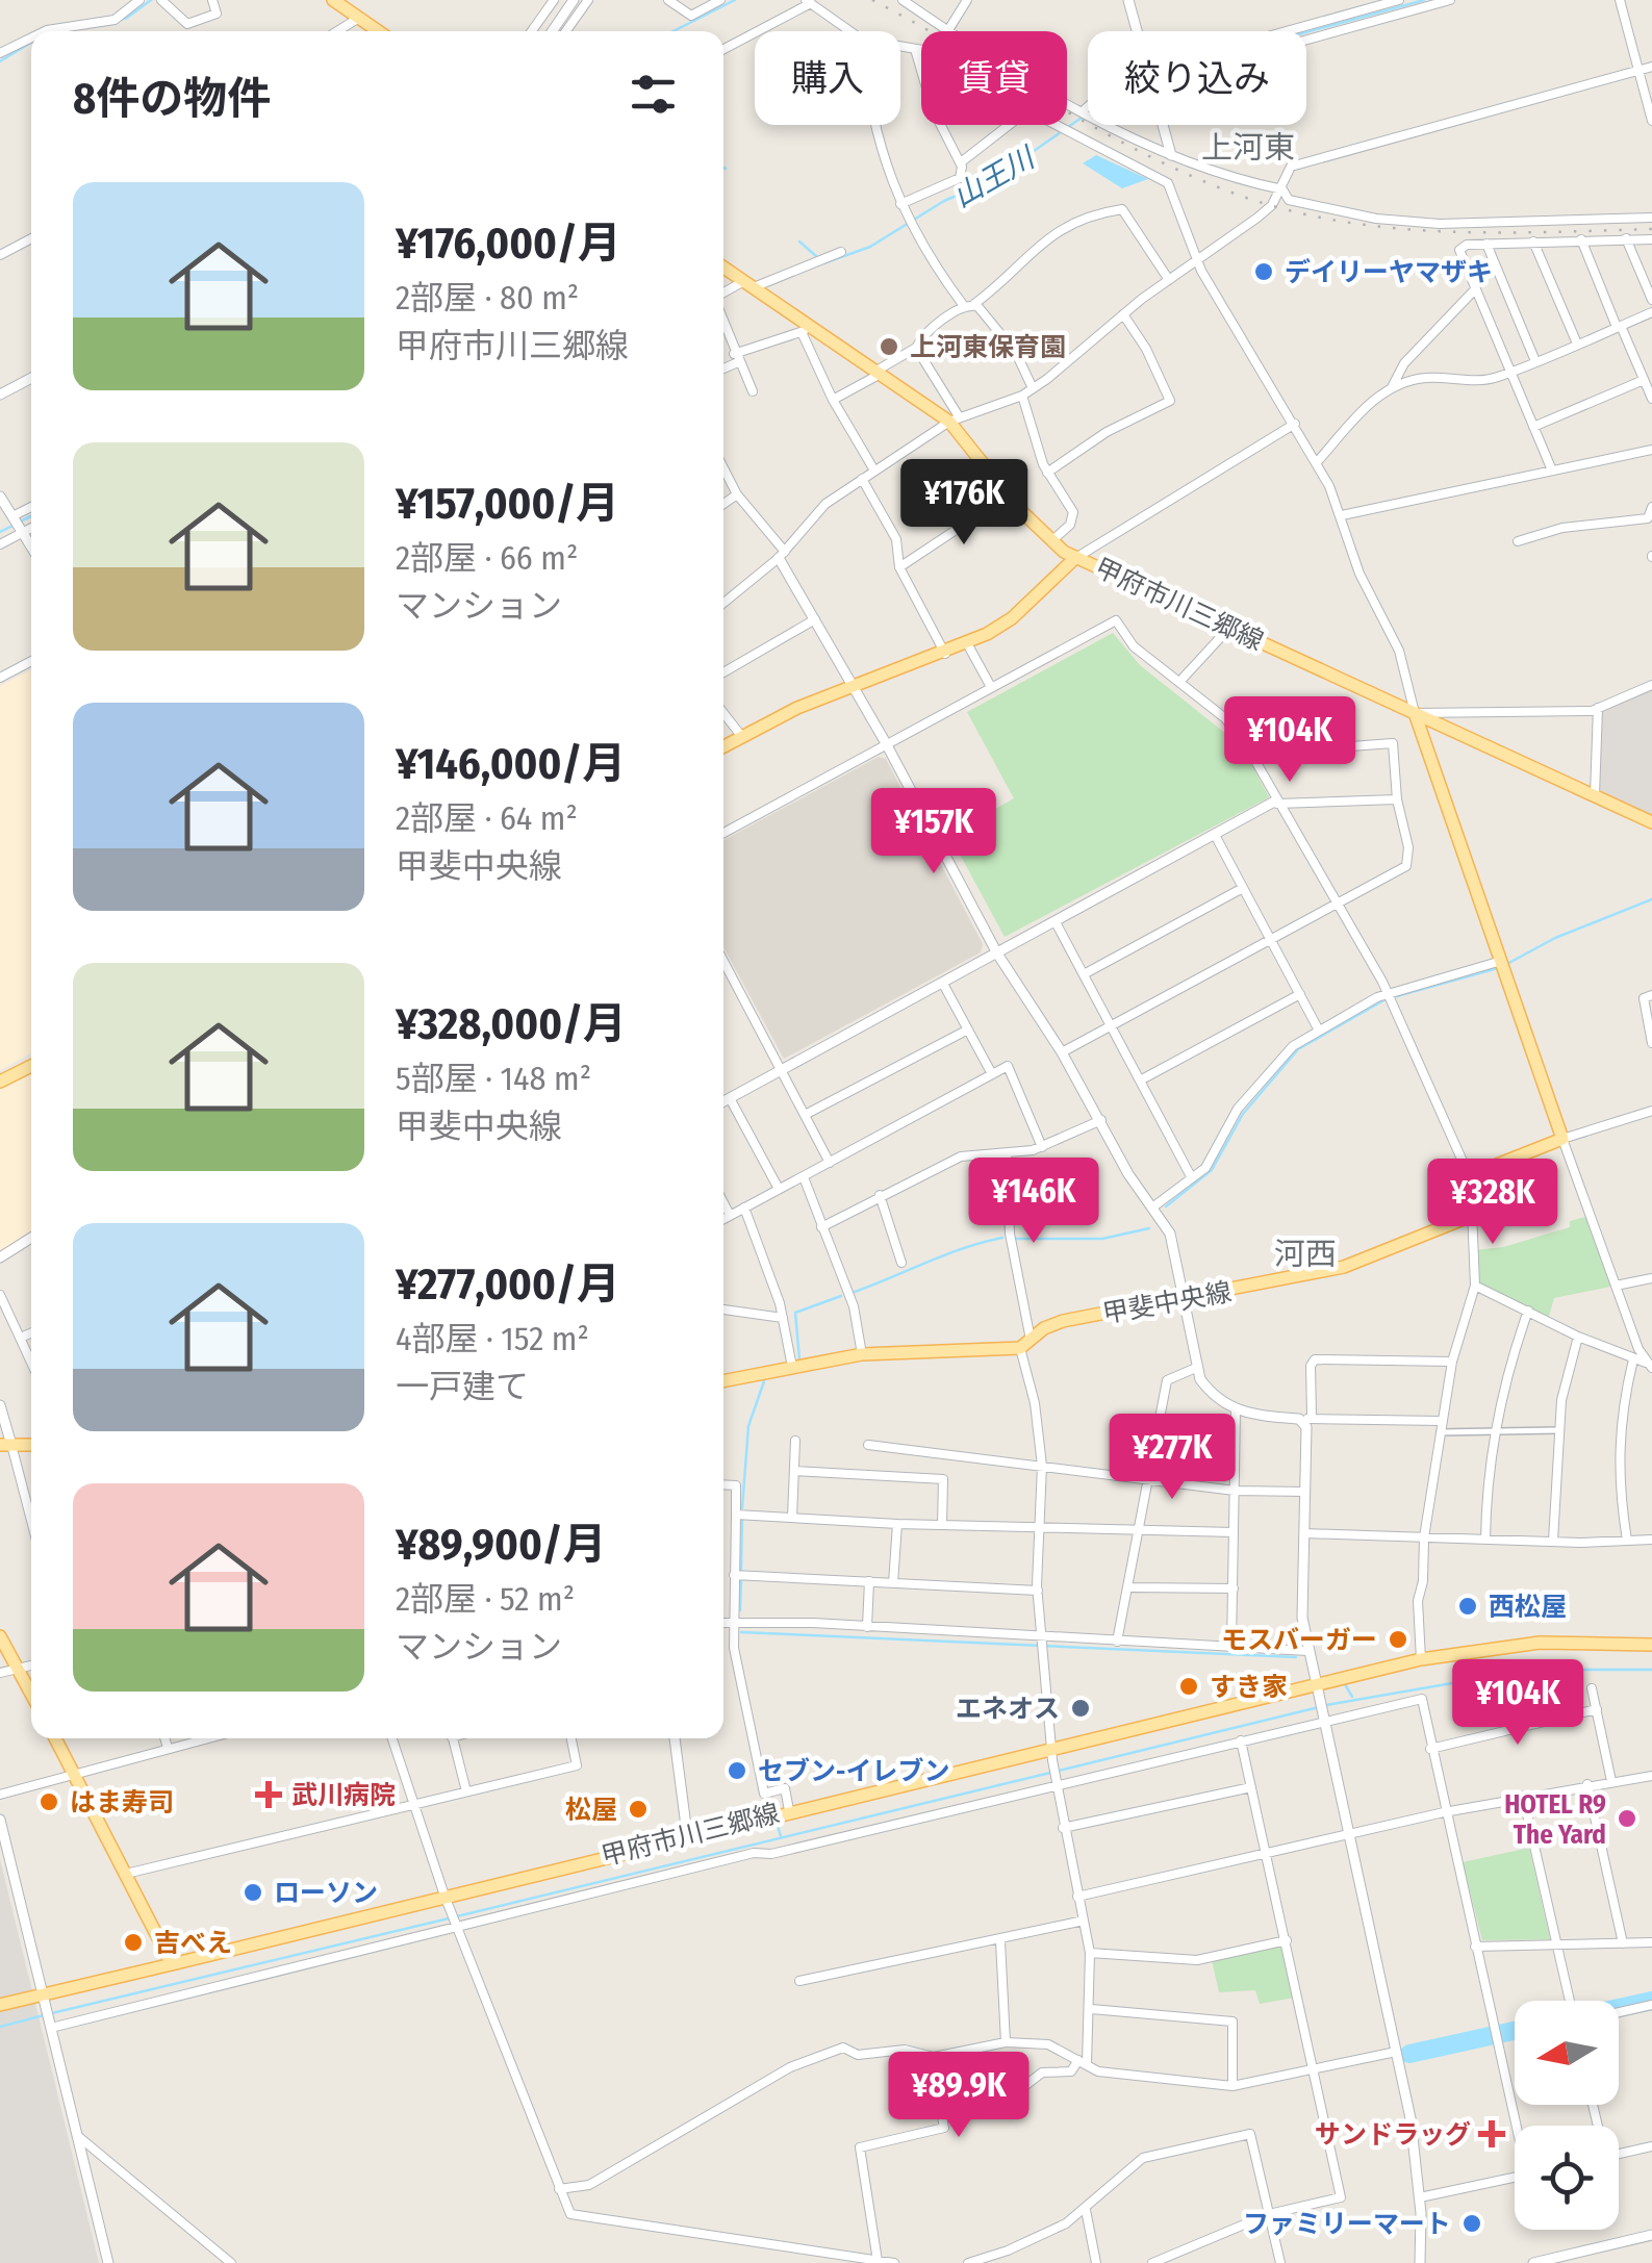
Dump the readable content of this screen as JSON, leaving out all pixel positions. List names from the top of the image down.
{
  "streets": {
    "main road": ["甲府市川三郷線", "甲斐中央線"]
  },
  "districts": ["上河東", "河西"],
  "water": ["山王川"],
  "places": {
    "other": [
      "デイリーヤマザキ",
      "上河東保育園",
      "西松屋",
      "モスバーガー",
      "すき家",
      "エネオス",
      "セブン-イレブン",
      "はま寿司",
      "松屋",
      "HOTEL R9 The Yard",
      "ローソン",
      "吉べえ",
      "ファミリーマート"
    ],
    "health": ["武川病院", "サンドラッグ"]
  },
  "north": "left",
  "page": {
    "chip": ["購入", "賃貸", "絞り込み"],
    "heading": "8件の物件",
    "list": [
      {
        "name": "¥176,000/月",
        "note": "2部屋 · 80 m² · 甲府市川三郷線"
      },
      {
        "name": "¥157,000/月",
        "note": "2部屋 · 66 m² · マンション"
      },
      {
        "name": "¥146,000/月",
        "note": "2部屋 · 64 m² · 甲斐中央線"
      },
      {
        "name": "¥328,000/月",
        "note": "5部屋 · 148 m² · 甲斐中央線"
      },
      {
        "name": "¥277,000/月",
        "note": "4部屋 · 152 m² · 一戸建て"
      },
      {
        "name": "¥89,900/月",
        "note": "2部屋 · 52 m² · マンション"
      }
    ],
    "price": [
      "¥176K",
      "¥104K",
      "¥157K",
      "¥146K",
      "¥328K",
      "¥277K",
      "¥104K",
      "¥89.9K"
    ]
  }
}
